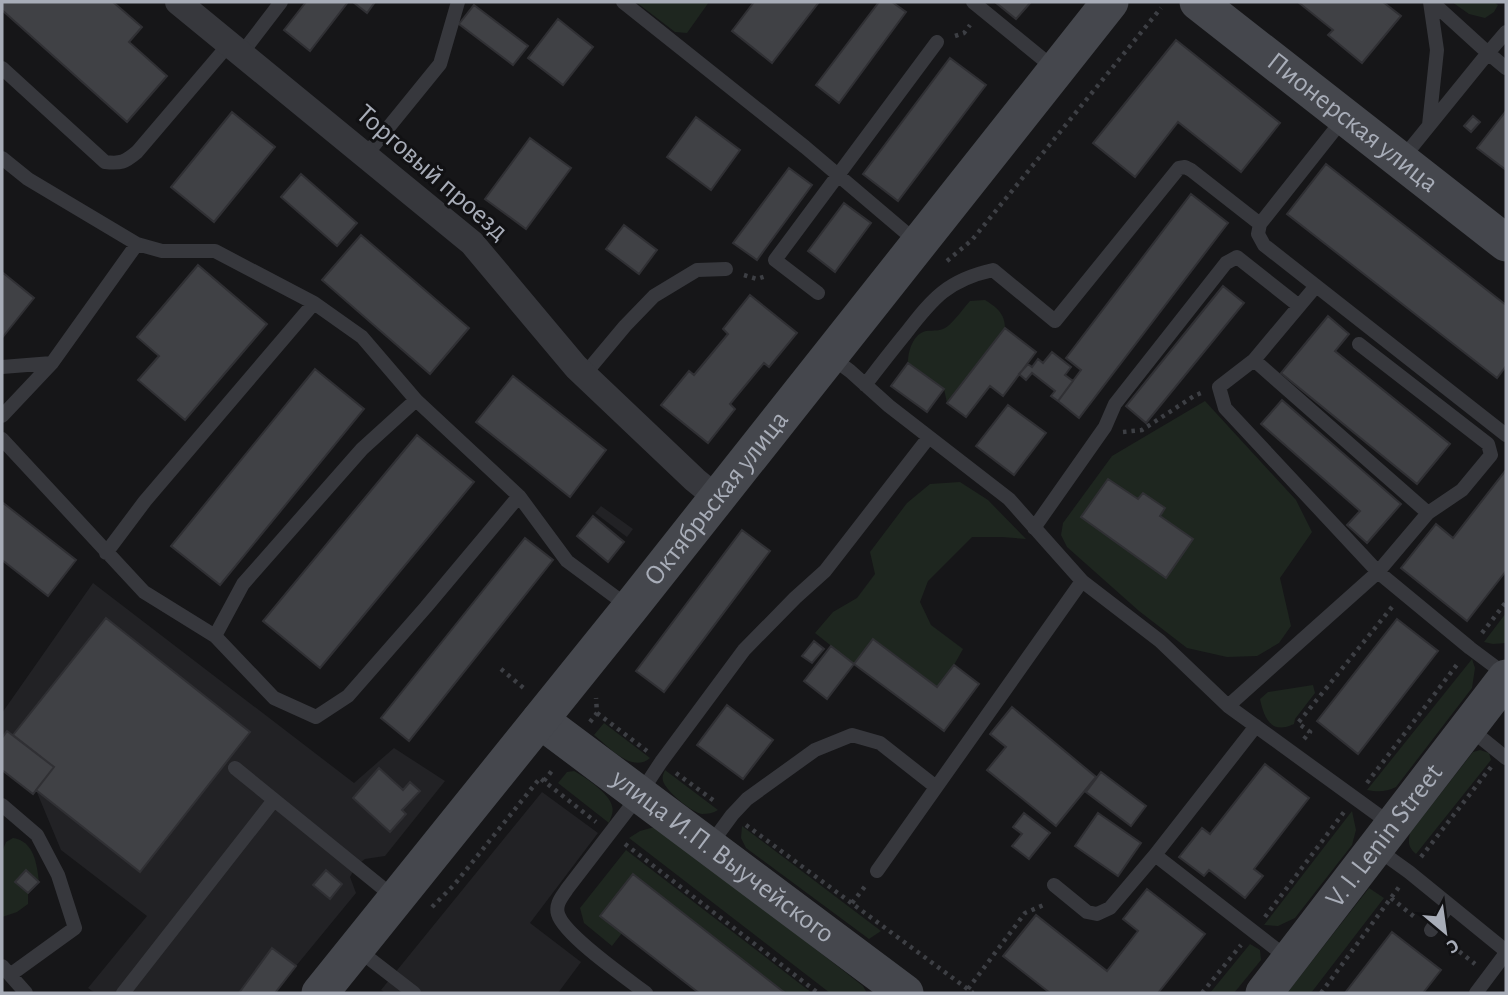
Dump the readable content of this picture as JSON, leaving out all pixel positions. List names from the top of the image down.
{
  "streets": {
    "main road": [
      "Пионерская улица",
      "Октябрьская улица",
      "V. I. Lenin Street",
      "улица И.П. Выучейского"
    ],
    "street": ["Торговый проезд"]
  },
  "crossings": [
    ["Торговый проезд", "Октябрьская улица"],
    ["Октябрьская улица", "улица И.П. Выучейского"]
  ],
  "north": "bottom right"
}
